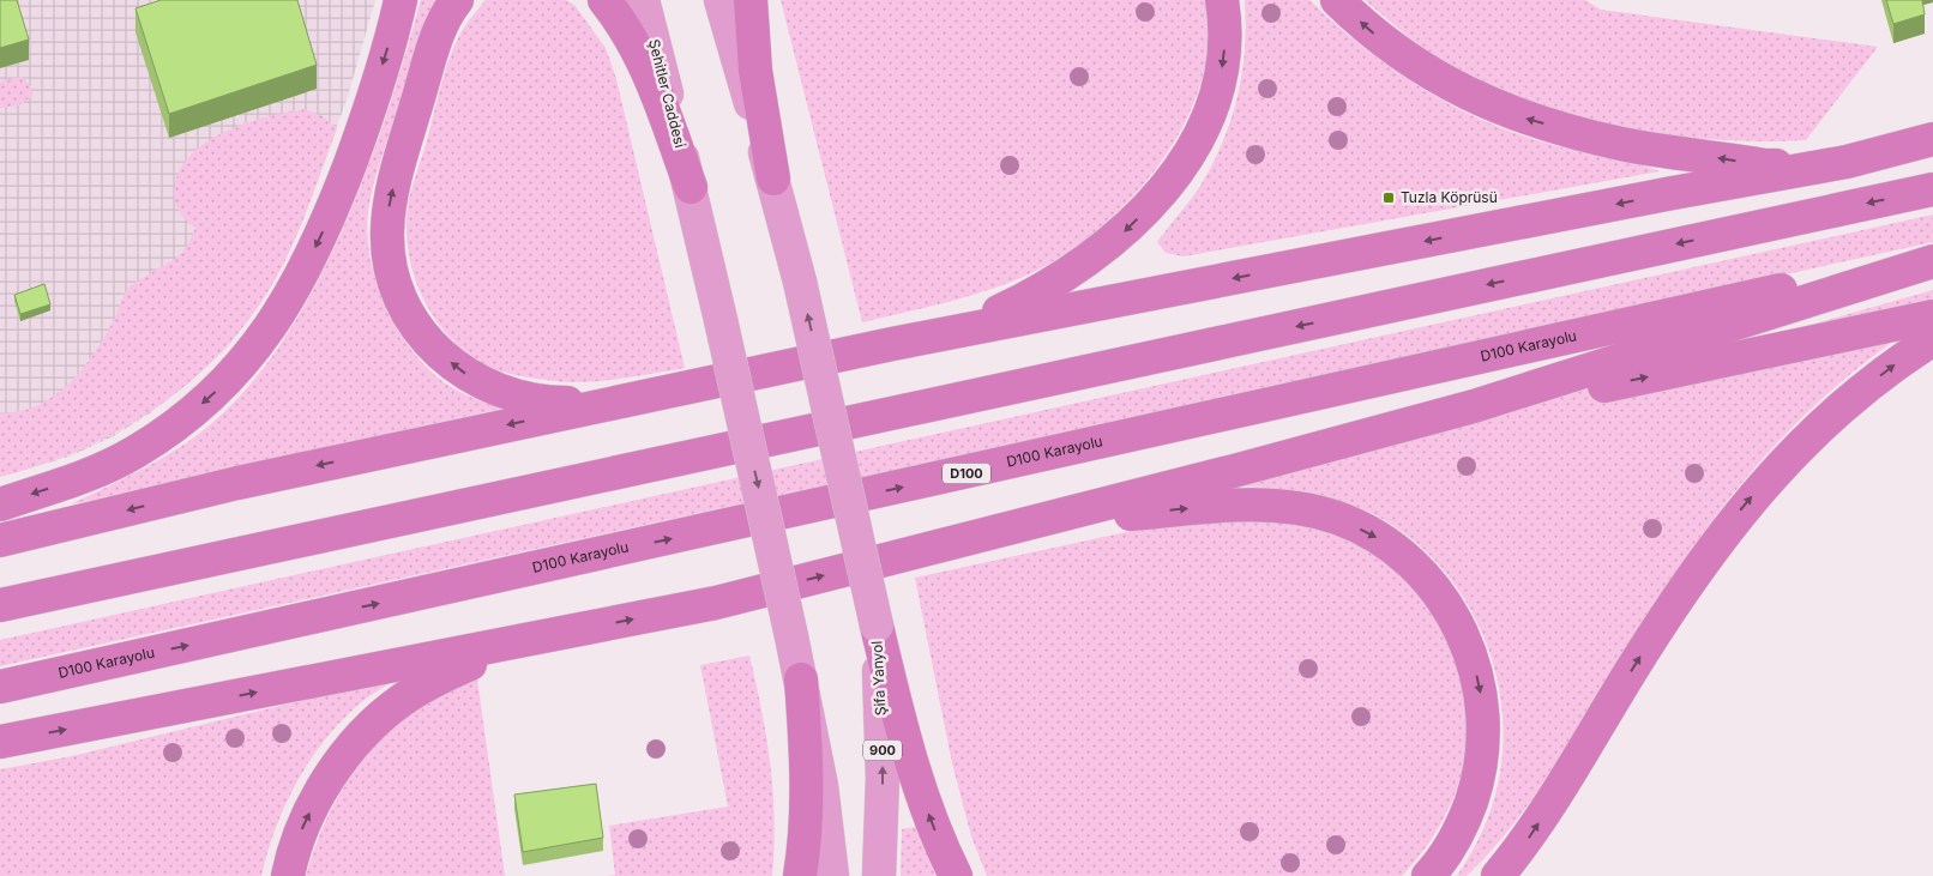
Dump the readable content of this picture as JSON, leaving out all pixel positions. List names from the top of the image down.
{
  "streets": {
    "highway": ["D100 Karayolu", "D100"],
    "main road": ["Şehitler Caddesi", "Şifa Yanyol", "900"]
  },
  "one_way": ["Şehitler Caddesi", "Şifa Yanyol"],
  "places": {
    "transit": ["Tuzla Köprüsü"]
  }
}
